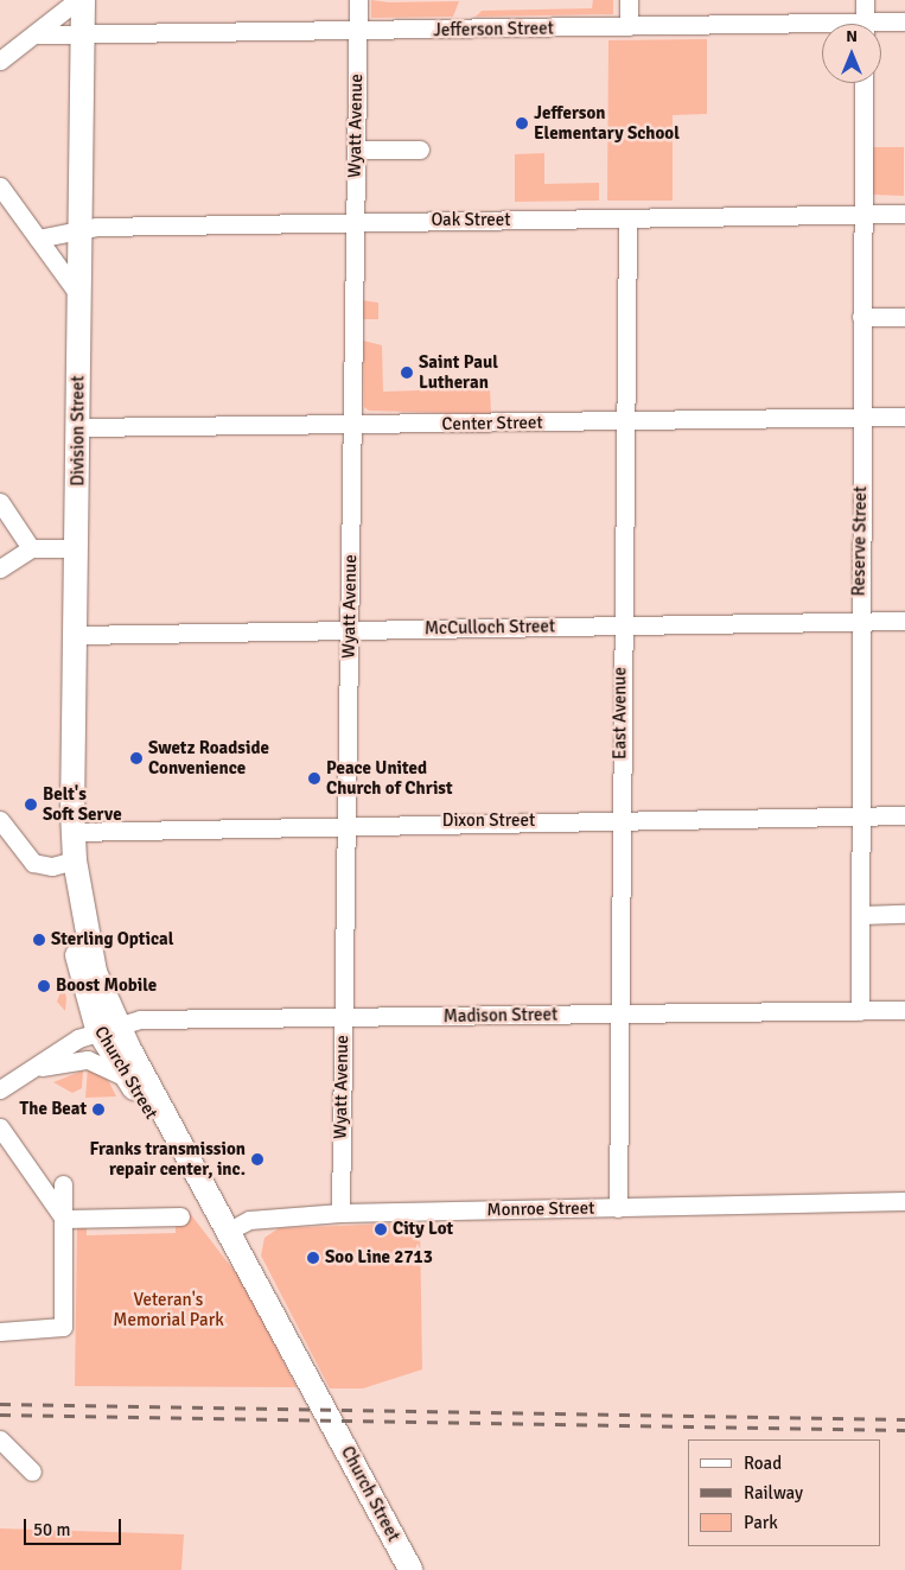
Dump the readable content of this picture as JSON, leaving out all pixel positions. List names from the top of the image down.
{
  "streets": {
    "main road": ["Division Street", "Church Street"],
    "street": [
      "Jefferson Street",
      "Wyatt Avenue",
      "Oak Street",
      "Center Street",
      "Reserve Street",
      "McCulloch Street",
      "East Avenue",
      "Dixon Street",
      "Madison Street",
      "Monroe Street"
    ]
  },
  "crossings": [
    ["Jefferson Street", "Wyatt Avenue"],
    ["Jefferson Street", "Division Street"],
    ["Wyatt Avenue", "Oak Street"],
    ["Wyatt Avenue", "Center Street"],
    ["Wyatt Avenue", "McCulloch Street"],
    ["Wyatt Avenue", "Dixon Street"],
    ["Wyatt Avenue", "Madison Street"],
    ["Wyatt Avenue", "Monroe Street"],
    ["Oak Street", "Division Street"],
    ["Oak Street", "Reserve Street"],
    ["Oak Street", "East Avenue"],
    ["Center Street", "Division Street"],
    ["Center Street", "Reserve Street"],
    ["Center Street", "East Avenue"],
    ["Division Street", "McCulloch Street"],
    ["Division Street", "Dixon Street"],
    ["Division Street", "Church Street"],
    ["Reserve Street", "McCulloch Street"],
    ["Reserve Street", "Dixon Street"],
    ["Reserve Street", "Madison Street"],
    ["McCulloch Street", "East Avenue"],
    ["East Avenue", "Dixon Street"],
    ["East Avenue", "Madison Street"],
    ["East Avenue", "Monroe Street"],
    ["Madison Street", "Church Street"],
    ["Church Street", "Monroe Street"]
  ],
  "parks": ["Veteran's Memorial Park"],
  "places": [
    "Jefferson Elementary School",
    "Saint Paul Lutheran",
    "Swetz Roadside Convenience",
    "Peace United Church of Christ",
    "Belt's Soft Serve",
    "Sterling Optical",
    "Boost Mobile",
    "The Beat",
    "Franks transmission repair center, inc.",
    "City Lot",
    "Soo Line 2713"
  ],
  "legend": ["Road", "Railway", "Park"],
  "scale_bar": "50 m",
  "north": "top"
}
